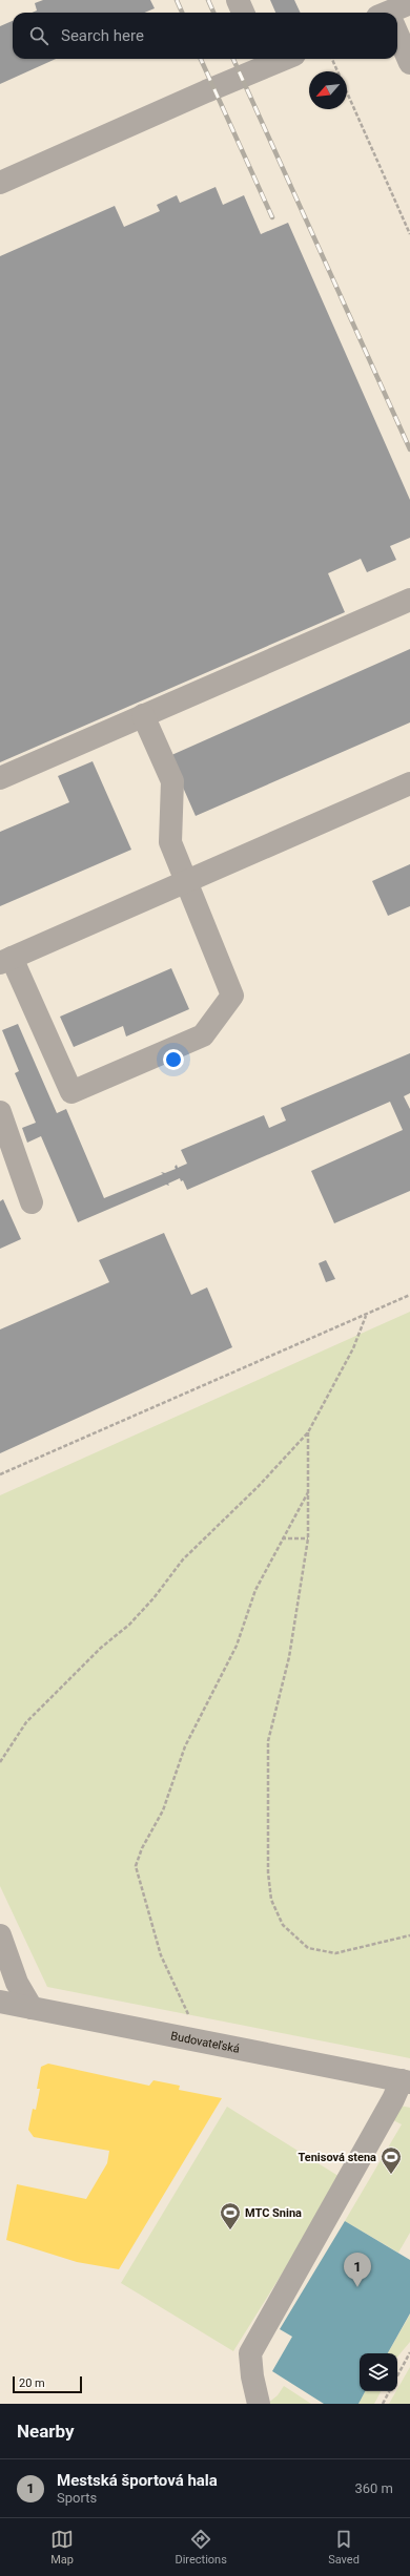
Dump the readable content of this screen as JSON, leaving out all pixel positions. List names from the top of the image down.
{
  "streets": {
    "street": ["Budovateľská"]
  },
  "places": {
    "sports": ["Tenisová stena", "MTC Snina"]
  },
  "scale_bar": "20 m",
  "north": "bottom left",
  "page": {
    "search": "Search here",
    "pins": "1",
    "scale": "20 m",
    "heading": "Nearby",
    "list": [
      {
        "mark": "1",
        "name": "Mestská športová hala",
        "note": "Sports",
        "value": "360 m"
      }
    ],
    "nav": ["Map", "Directions", "Saved"]
  }
}
